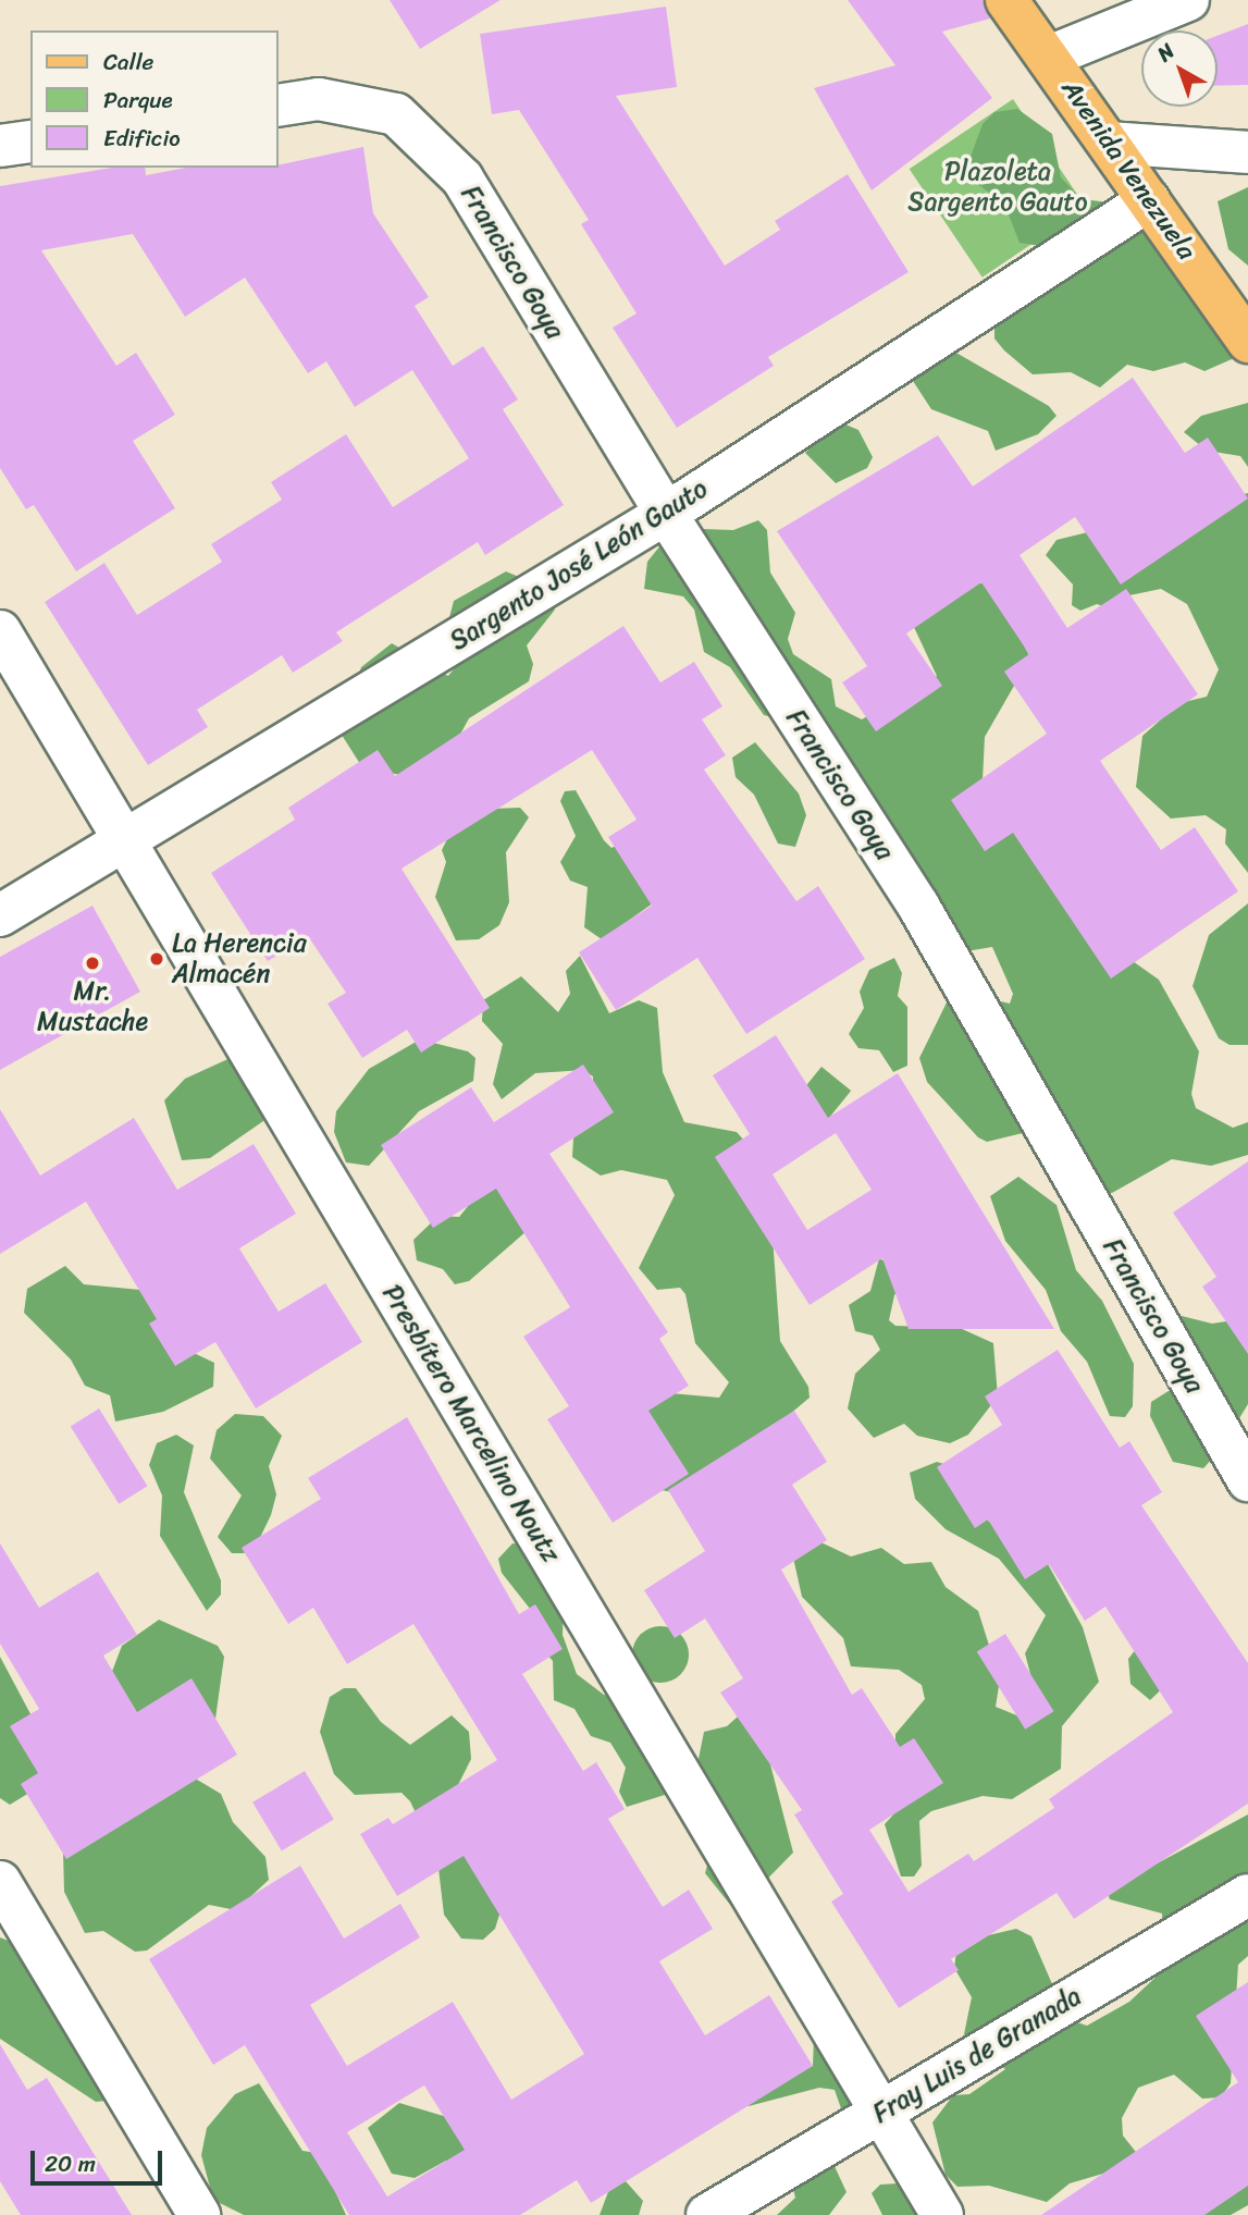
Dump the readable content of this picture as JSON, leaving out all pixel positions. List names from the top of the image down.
{
  "streets": {
    "main road": ["Avenida Venezuela"],
    "street": [
      "Francisco Goya",
      "Sargento José León Gauto",
      "Presbítero Marcelino Noutz",
      "Fray Luis de Granada"
    ]
  },
  "crossings": [
    ["Avenida Venezuela", "Sargento José León Gauto"],
    ["Francisco Goya", "Sargento José León Gauto"],
    ["Sargento José León Gauto", "Presbítero Marcelino Noutz"],
    ["Presbítero Marcelino Noutz", "Fray Luis de Granada"]
  ],
  "parks": ["Plazoleta Sargento Gauto"],
  "places": ["La Herencia Almacén", "Mr. Mustache"],
  "legend": ["Calle", "Parque", "Edificio"],
  "scale_bar": "20 m",
  "north": "top left"
}
